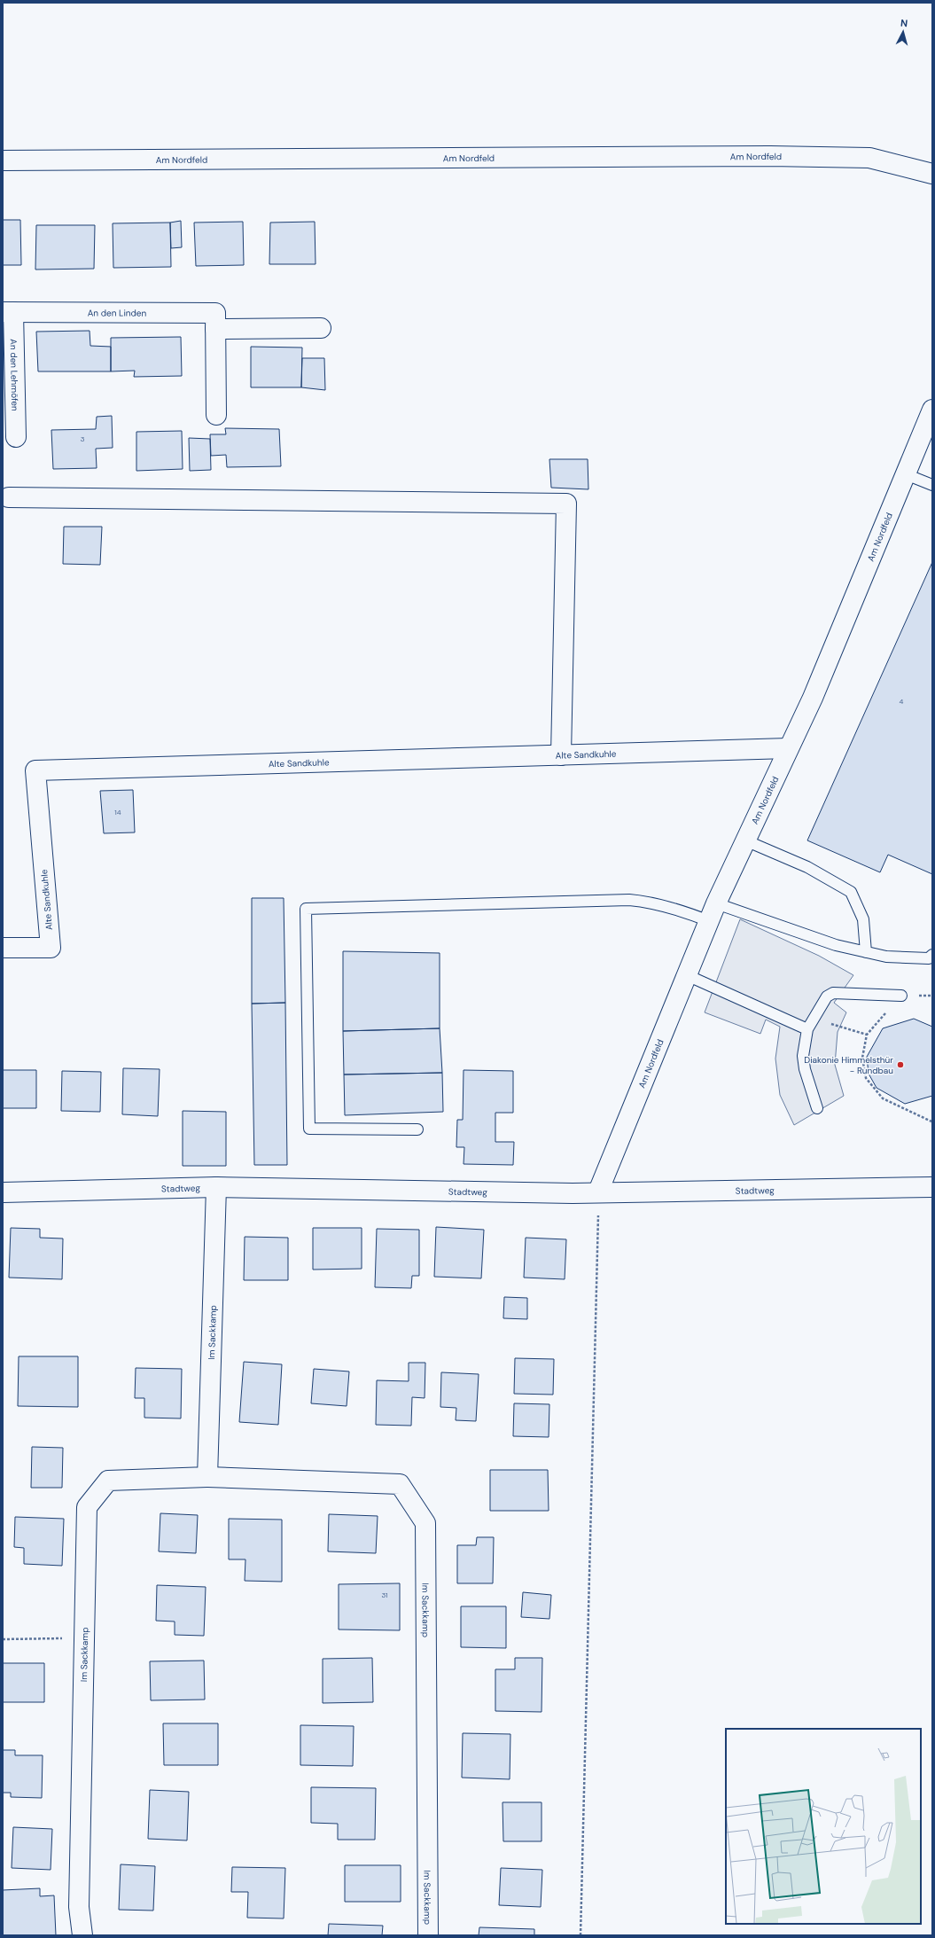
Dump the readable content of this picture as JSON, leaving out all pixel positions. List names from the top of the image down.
{
  "streets": {
    "street": [
      "Am Nordfeld",
      "An den Linden",
      "An den Lehmöfen",
      "Alte Sandkuhle",
      "Stadtweg",
      "Im Sackkamp"
    ]
  },
  "crossings": [
    ["Am Nordfeld", "Alte Sandkuhle"],
    ["Am Nordfeld", "Stadtweg"],
    ["An den Linden", "An den Lehmöfen"],
    ["Stadtweg", "Im Sackkamp"]
  ],
  "places": ["Diakonie Himmelsthür - Rundbau"],
  "house_numbers": [
    "3",
    "4",
    "14",
    "31"
  ],
  "north": "top"
}
